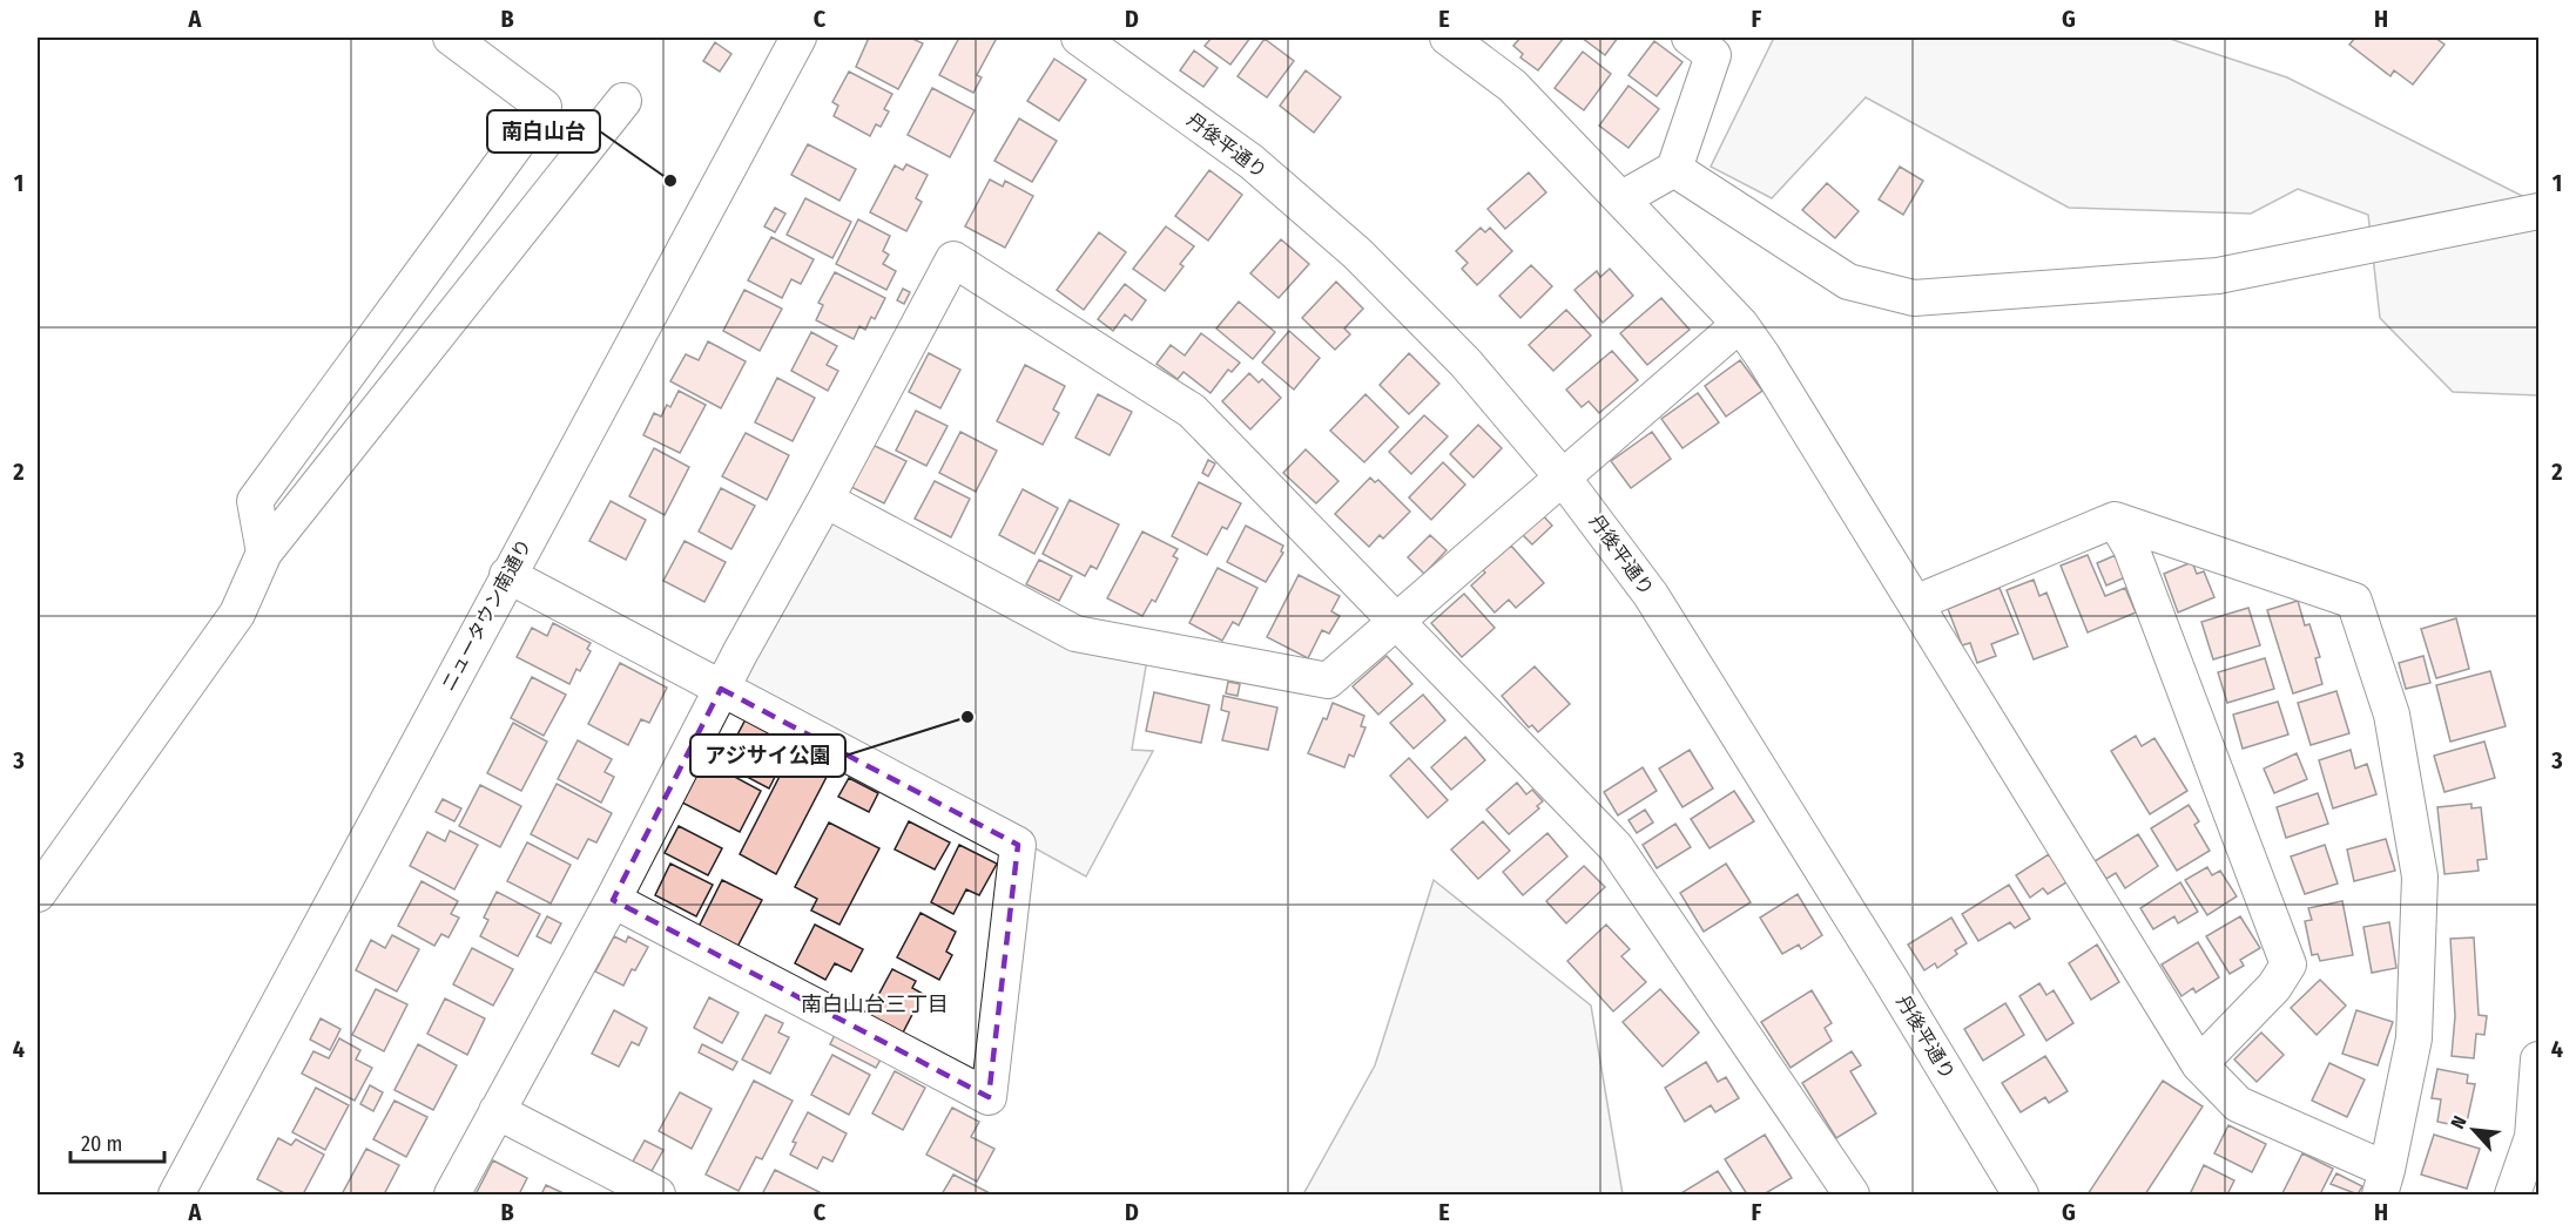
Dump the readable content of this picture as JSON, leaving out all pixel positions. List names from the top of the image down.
{
  "streets": {
    "street": ["丹後平通り", "ニュータウン南通り"]
  },
  "districts": ["南白山台三丁目"],
  "places": ["南白山台", "アジサイ公園"],
  "scale_bar": "20 m",
  "north": "top left",
  "grid": {
    "columns": [
      "A",
      "B",
      "C",
      "D",
      "E",
      "F",
      "G",
      "H"
    ],
    "rows": [
      "1",
      "2",
      "3",
      "4"
    ]
  }
}
